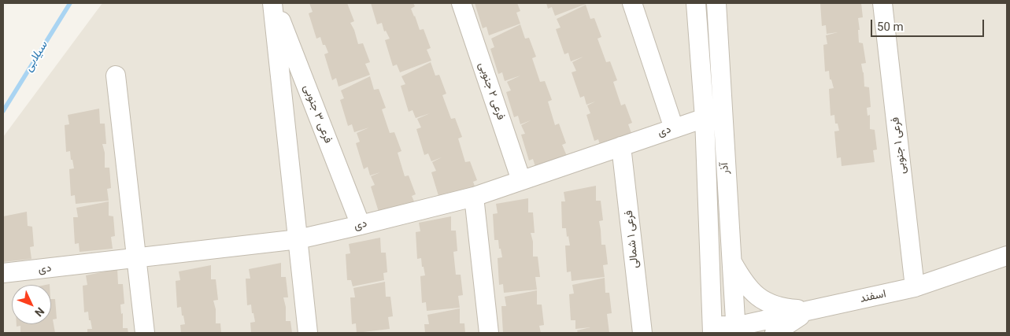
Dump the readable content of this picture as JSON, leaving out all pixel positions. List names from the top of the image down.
{
  "streets": {
    "street": [
      "فرعی ۲ جنوبی",
      "فرعی ۳ جنوبی",
      "دی",
      "فرعی ۱ جنوبی",
      "آذر",
      "فرعی ۱ شمالی",
      "اسفند"
    ]
  },
  "crossings": [
    ["فرعی ۲ جنوبی", "دی"],
    ["فرعی ۳ جنوبی", "دی"],
    ["دی", "آذر"],
    ["دی", "فرعی ۱ شمالی"],
    ["فرعی ۱ جنوبی", "اسفند"],
    ["آذر", "اسفند"]
  ],
  "water": ["سیلابی"],
  "scale_bar": "50 m",
  "north": "bottom right"
}
